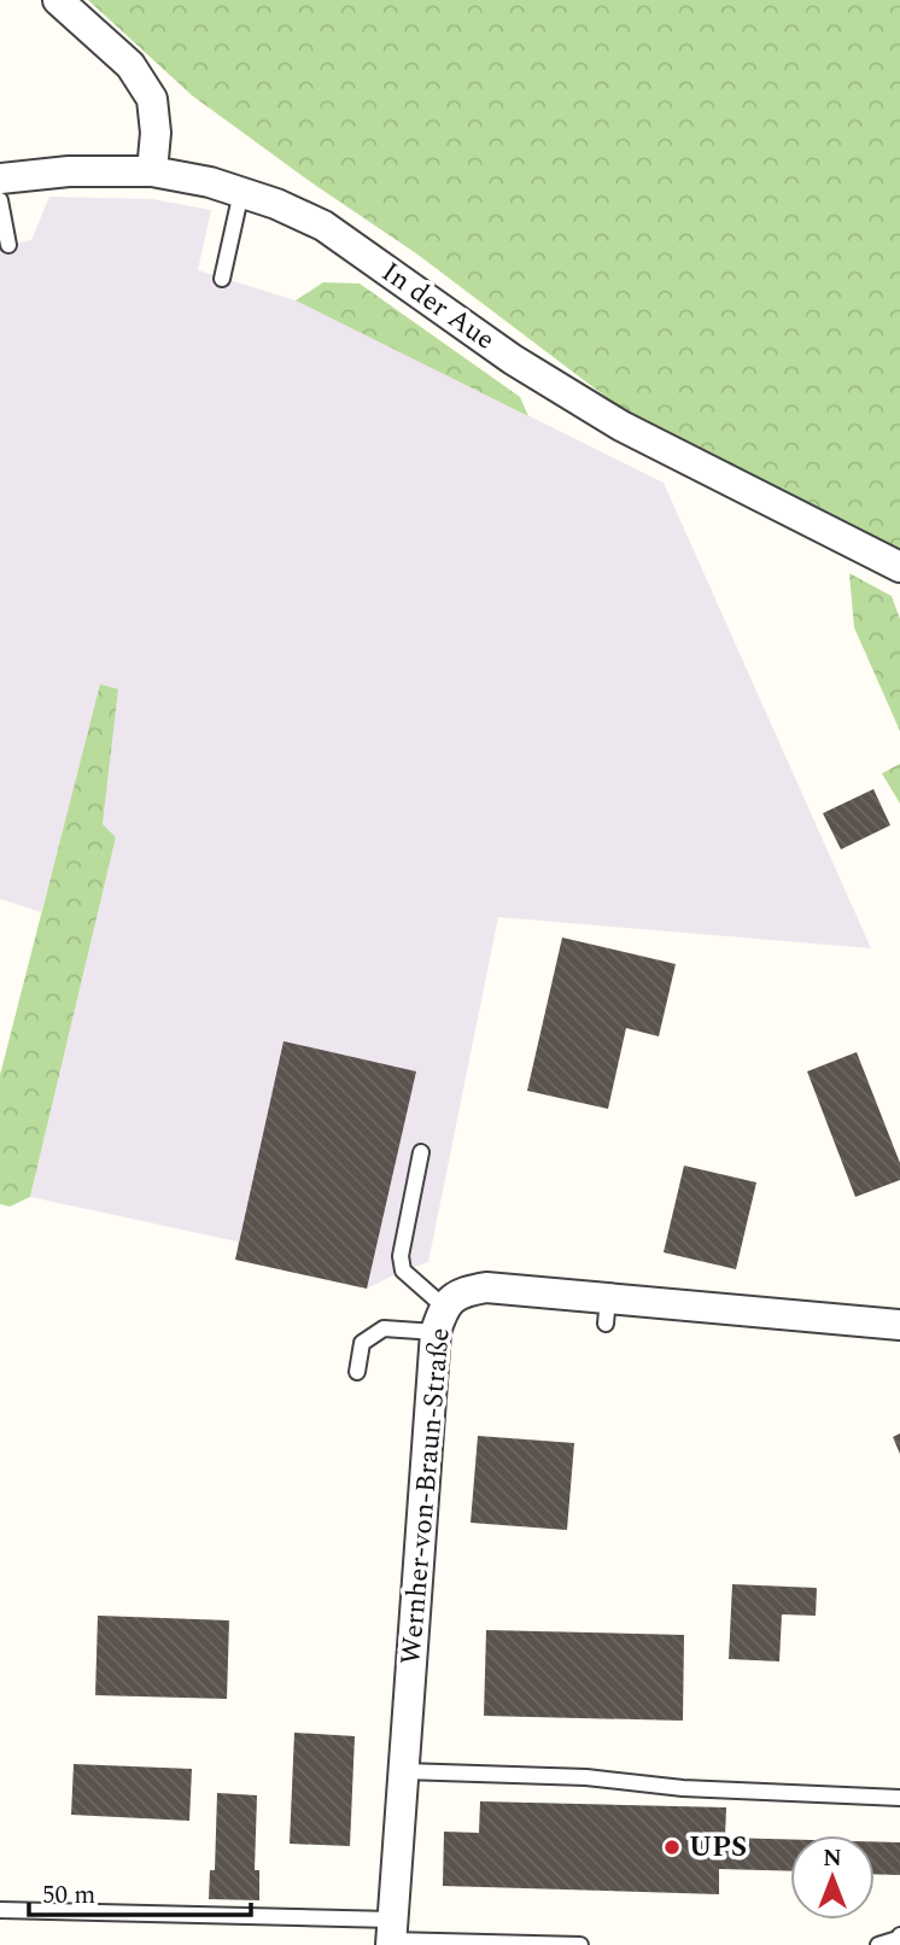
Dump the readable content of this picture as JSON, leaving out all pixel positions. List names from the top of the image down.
{
  "streets": {
    "street": ["In der Aue", "Wernher-von-Braun-Straße"]
  },
  "places": ["UPS"],
  "scale_bar": "50 m",
  "north": "top"
}
